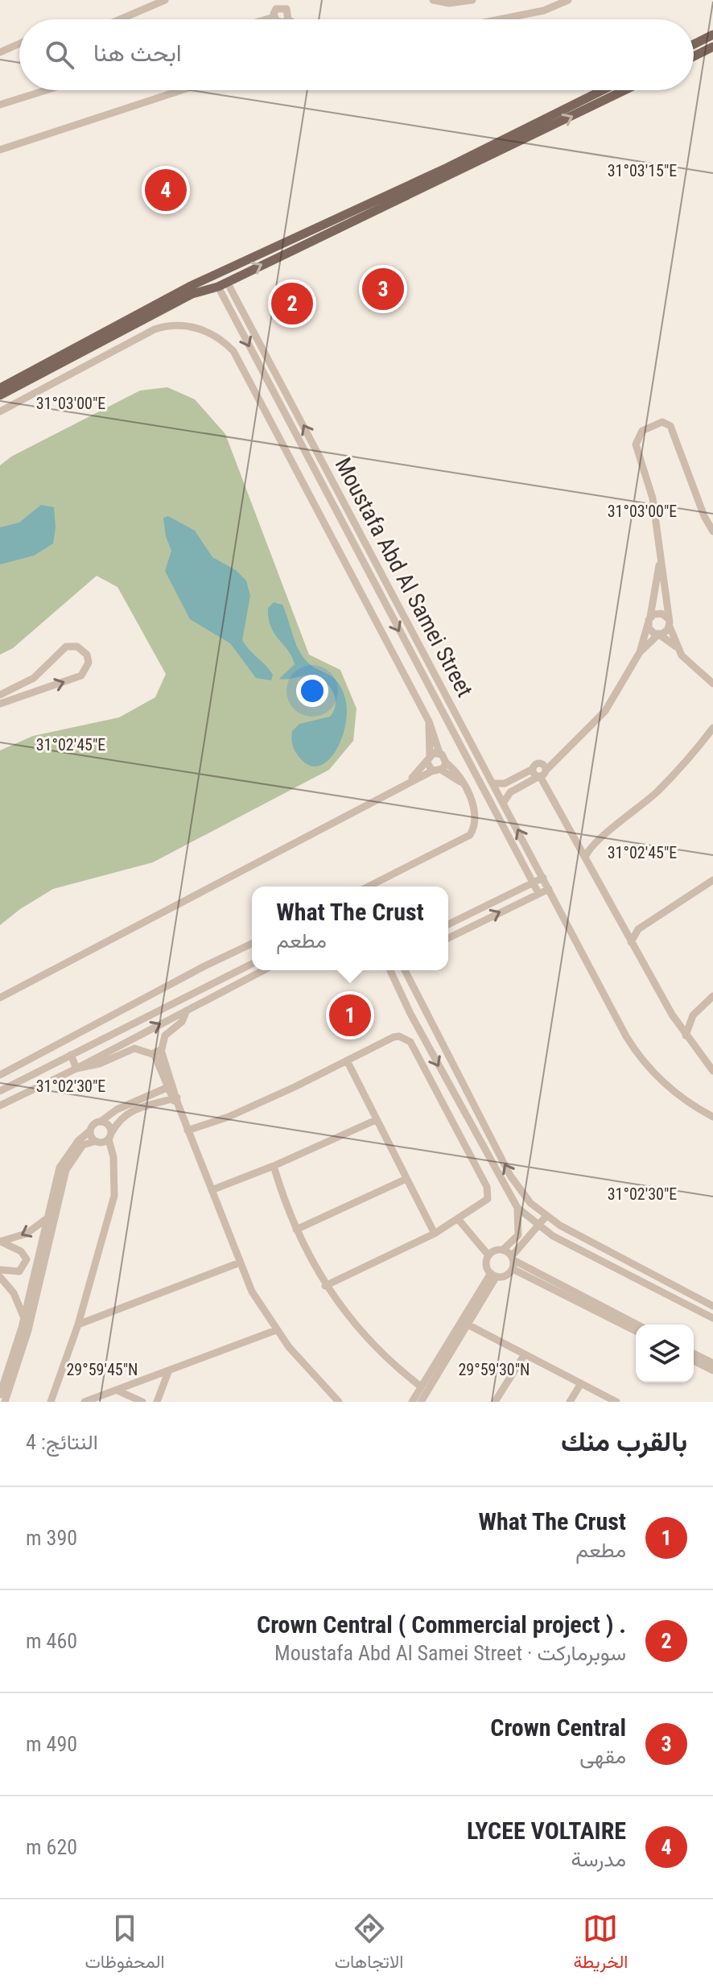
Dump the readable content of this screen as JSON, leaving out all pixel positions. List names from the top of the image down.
{
  "streets": {
    "street": ["Moustafa Abd Al Samei Street"]
  },
  "page": {
    "search": "ابحث هنا",
    "pins": [
      "4",
      "3",
      "2",
      "1"
    ],
    "popup": ["What The Crust", "مطعم"],
    "heading": ["بالقرب منك", "النتائج: 4"],
    "list": [
      {
        "mark": "1",
        "name": "What The Crust",
        "note": "مطعم",
        "value": "390 m"
      },
      {
        "mark": "2",
        "name": ". Crown Central ( Commercial project )",
        "note": "سوبرماركت · Moustafa Abd Al Samei Street",
        "value": "460 m"
      },
      {
        "mark": "3",
        "name": "Crown Central",
        "note": "مقهى",
        "value": "490 m"
      },
      {
        "mark": "4",
        "name": "LYCEE VOLTAIRE",
        "note": "مدرسة",
        "value": "620 m"
      }
    ],
    "nav": ["الخريطة", "الاتجاهات", "المحفوظات"]
  },
  "coordinates": [
    "31°03'15\"E",
    "31°03'00\"E",
    "31°02'45\"E",
    "31°02'30\"E",
    "29°59'45\"N",
    "29°59'30\"N"
  ]
}
